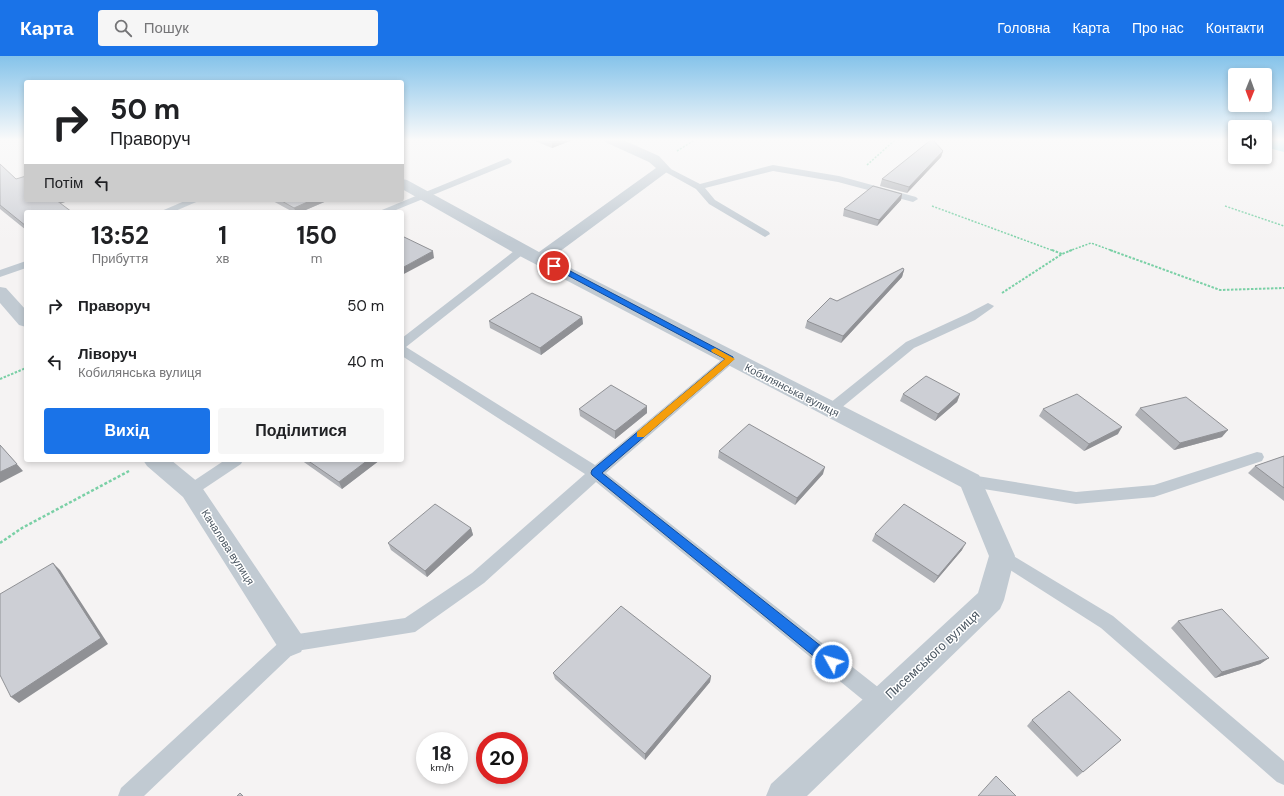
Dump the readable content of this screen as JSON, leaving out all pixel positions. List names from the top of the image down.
{
  "streets": {
    "street": ["Кобилянська вулиця", "Качалова вулиця", "Писемського вулиця"]
  },
  "north": "bottom",
  "page": {
    "header": "Карта",
    "search": "Пошук",
    "nav": [
      "Головна",
      "Карта",
      "Про нас",
      "Контакти"
    ],
    "turn": ["50 m", "Праворуч"],
    "then": "Потім",
    "eta": [
      "13:52",
      "Прибуття",
      "1",
      "хв",
      "150",
      "m"
    ],
    "list": [
      {
        "name": "Праворуч",
        "value": "50 m"
      },
      {
        "name": "Ліворуч",
        "note": "Кобилянська вулиця",
        "value": "40 m"
      }
    ],
    "buttons": ["Вихід", "Поділитися"],
    "speed": "18 km/h",
    "limit": "20"
  }
}
